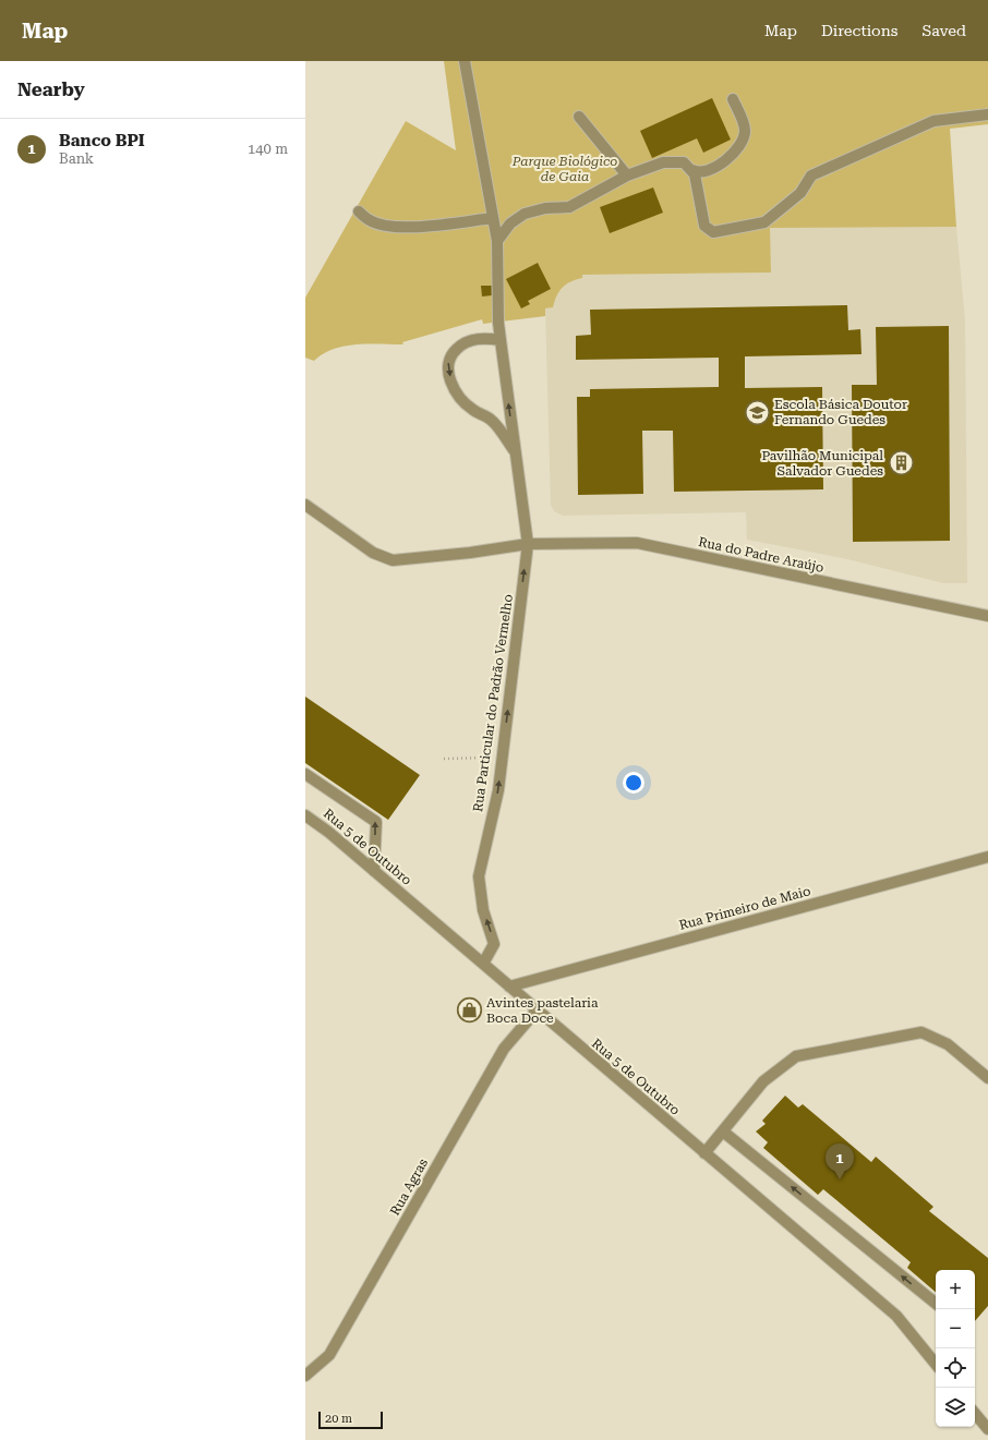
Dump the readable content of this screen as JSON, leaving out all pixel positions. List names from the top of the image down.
{
  "streets": {
    "street": [
      "Rua do Padre Araújo",
      "Rua Particular do Padrão Vermelho",
      "Rua 5 de Outubro",
      "Rua Primeiro de Maio",
      "Rua Agras"
    ]
  },
  "crossings": [
    ["Rua do Padre Araújo", "Rua Particular do Padrão Vermelho"],
    ["Rua Particular do Padrão Vermelho", "Rua 5 de Outubro"],
    ["Rua 5 de Outubro", "Rua Primeiro de Maio"],
    ["Rua 5 de Outubro", "Rua Agras"]
  ],
  "one_way": ["Rua Particular do Padrão Vermelho"],
  "parks": ["Parque Biológico de Gaia"],
  "places": {
    "school or university": ["Escola Básica Doutor Fernando Guedes"],
    "building": ["Pavilhão Municipal Salvador Guedes"],
    "shop": ["Avintes pastelaria Boca Doce"]
  },
  "scale_bar": "20 m",
  "page": {
    "header": "Map",
    "nav": ["Map", "Directions", "Saved"],
    "heading": "Nearby",
    "list": [
      {
        "mark": "1",
        "name": "Banco BPI",
        "note": "Bank",
        "value": "140 m"
      }
    ],
    "pins": "1",
    "map_buttons": ["+", "−"],
    "scale": "20 m"
  }
}
